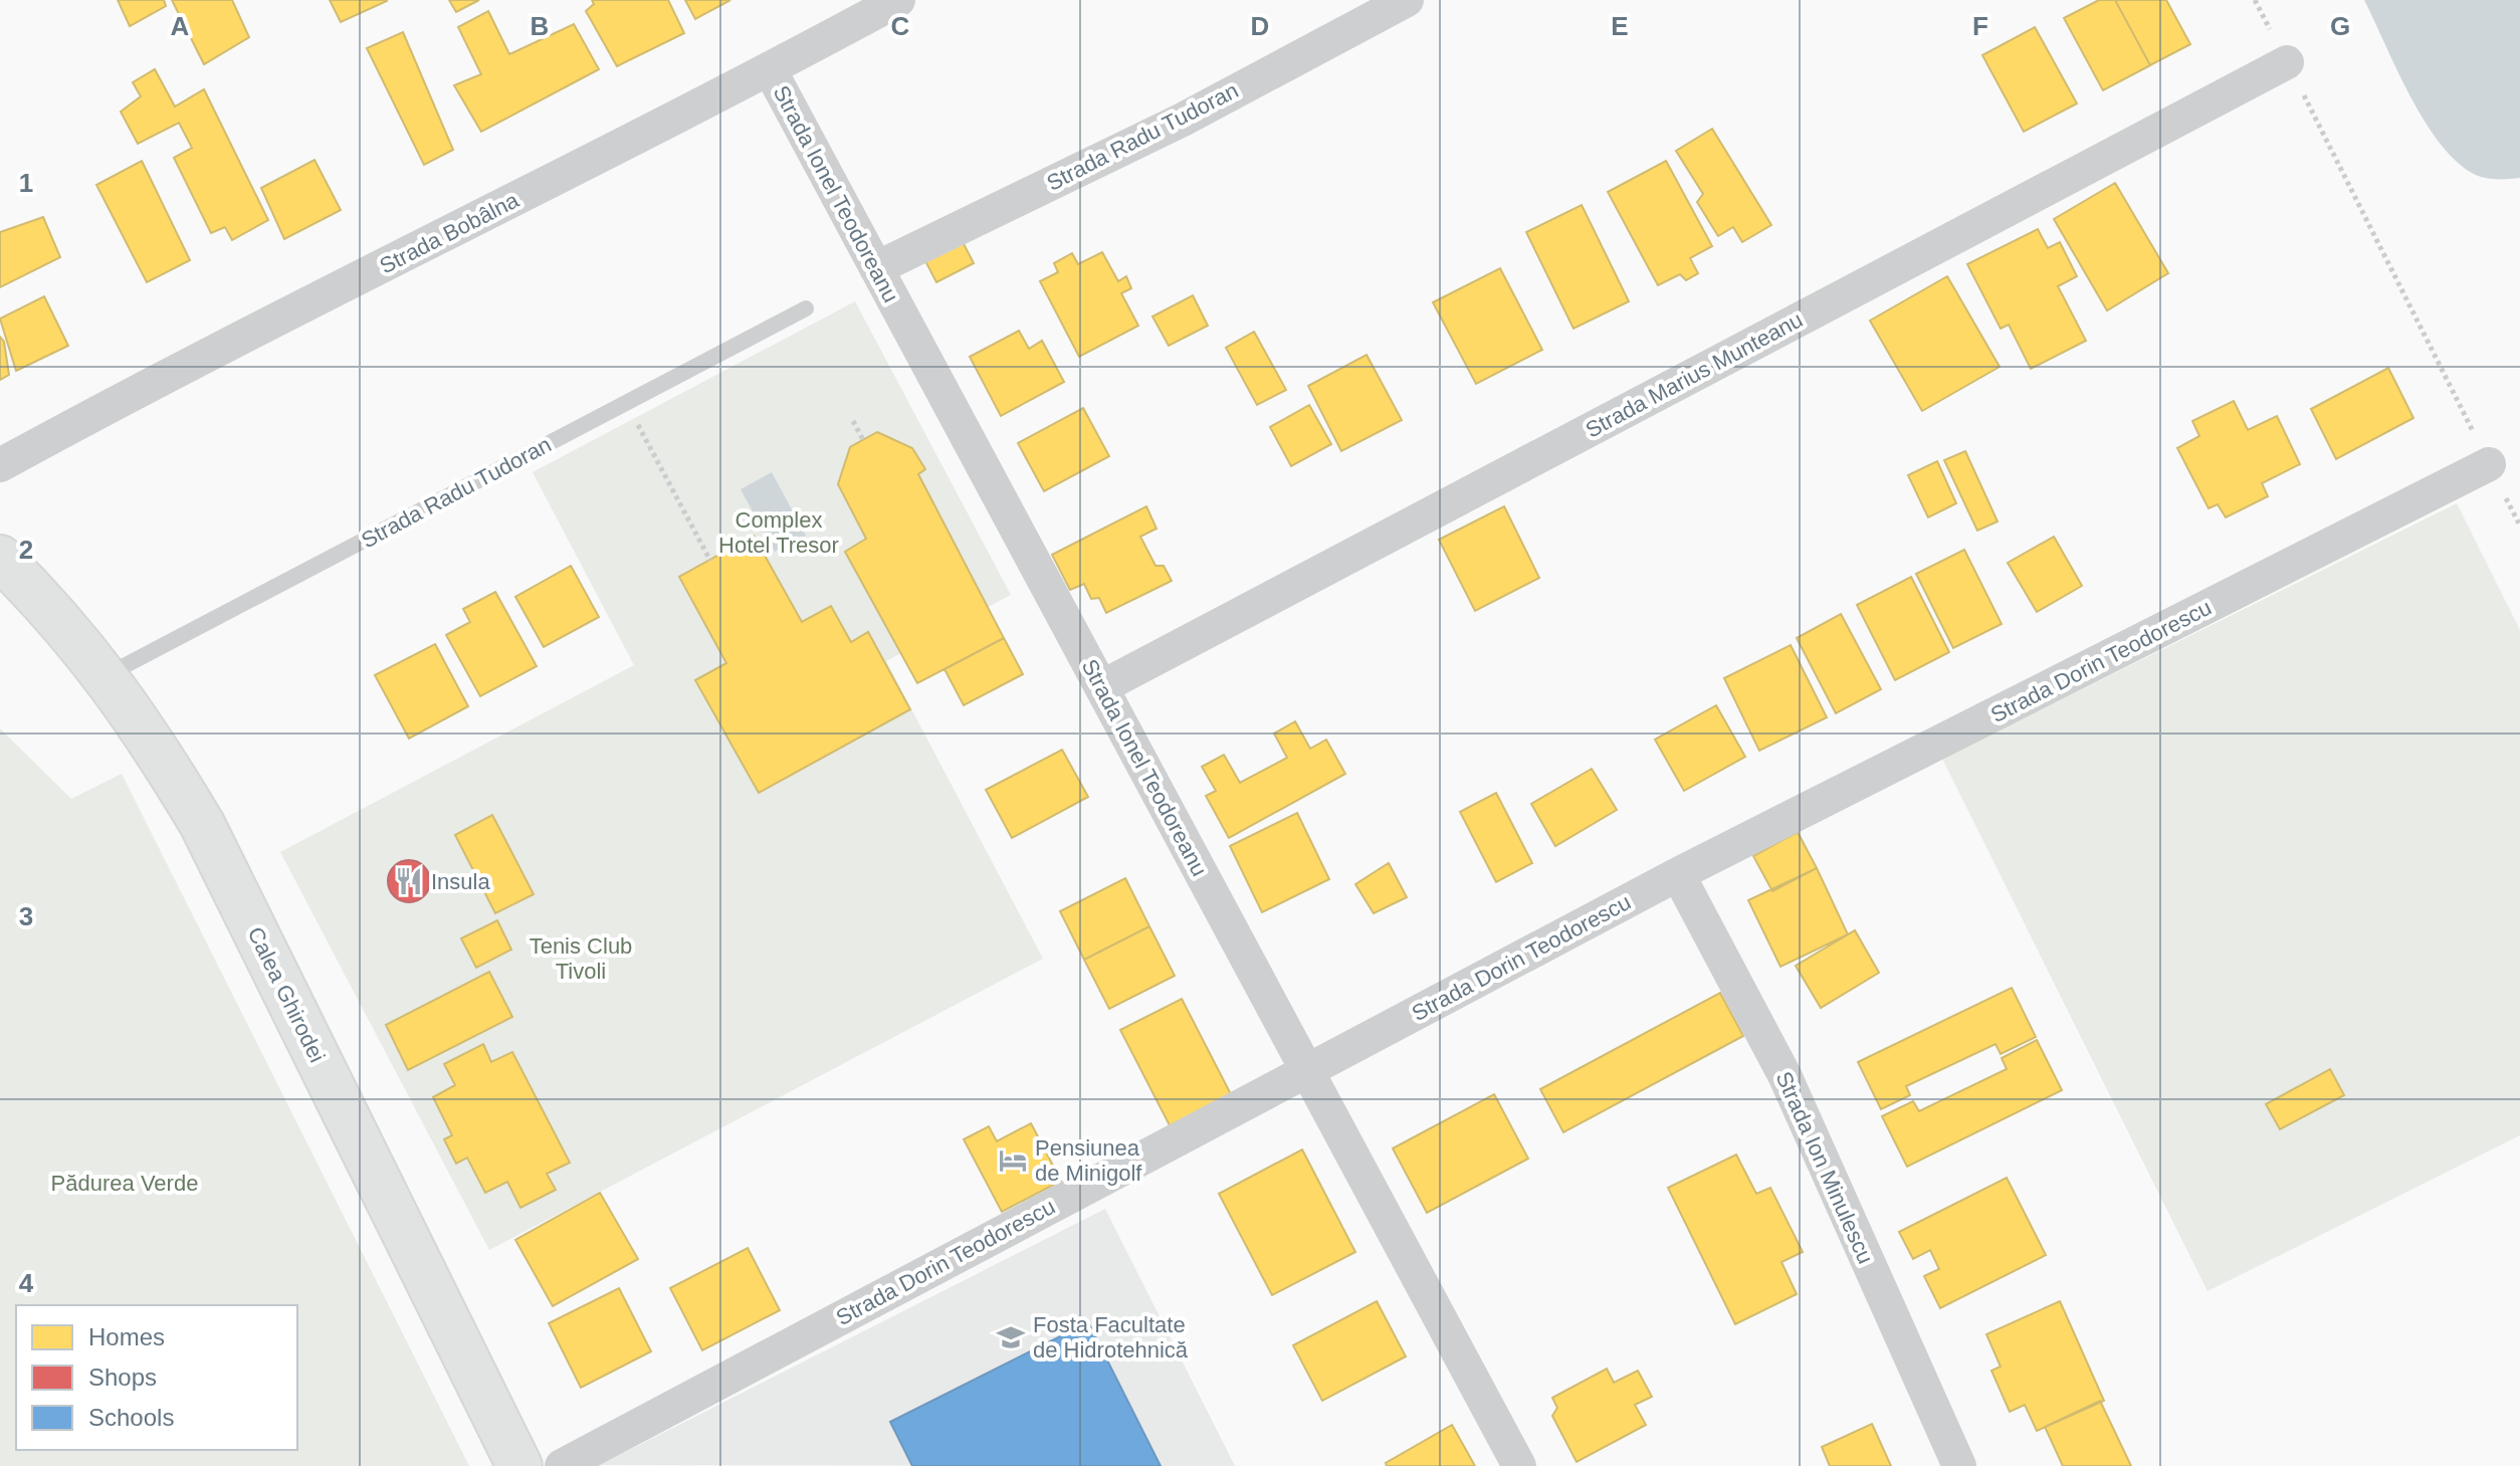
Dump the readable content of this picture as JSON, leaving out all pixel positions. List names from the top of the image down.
{
  "streets": {
    "street": [
      "Strada Radu Tudoran",
      "Strada Ionel Teodoreanu",
      "Strada Bobâlna",
      "Strada Marius Munteanu",
      "Strada Dorin Teodorescu",
      "Calea Ghirodei",
      "Strada Ion Minulescu"
    ]
  },
  "crossings": [
    ["Strada Radu Tudoran", "Strada Ionel Teodoreanu"],
    ["Strada Radu Tudoran", "Calea Ghirodei"],
    ["Strada Ionel Teodoreanu", "Strada Bobâlna"],
    ["Strada Ionel Teodoreanu", "Strada Marius Munteanu"],
    ["Strada Ionel Teodoreanu", "Strada Dorin Teodorescu"],
    ["Strada Dorin Teodorescu", "Strada Ion Minulescu"]
  ],
  "parks": ["Complex Hotel Tresor", "Tenis Club Tivoli", "Pădurea Verde"],
  "places": {
    "restaurant": ["Insula"],
    "hotel": ["Pensiunea de Minigolf"],
    "school or university": ["Fosta Facultate de Hidrotehnică"]
  },
  "legend": ["Homes", "Shops", "Schools"],
  "grid": {
    "columns": [
      "A",
      "B",
      "C",
      "D",
      "E",
      "F",
      "G"
    ],
    "rows": [
      "1",
      "2",
      "3",
      "4"
    ]
  }
}
